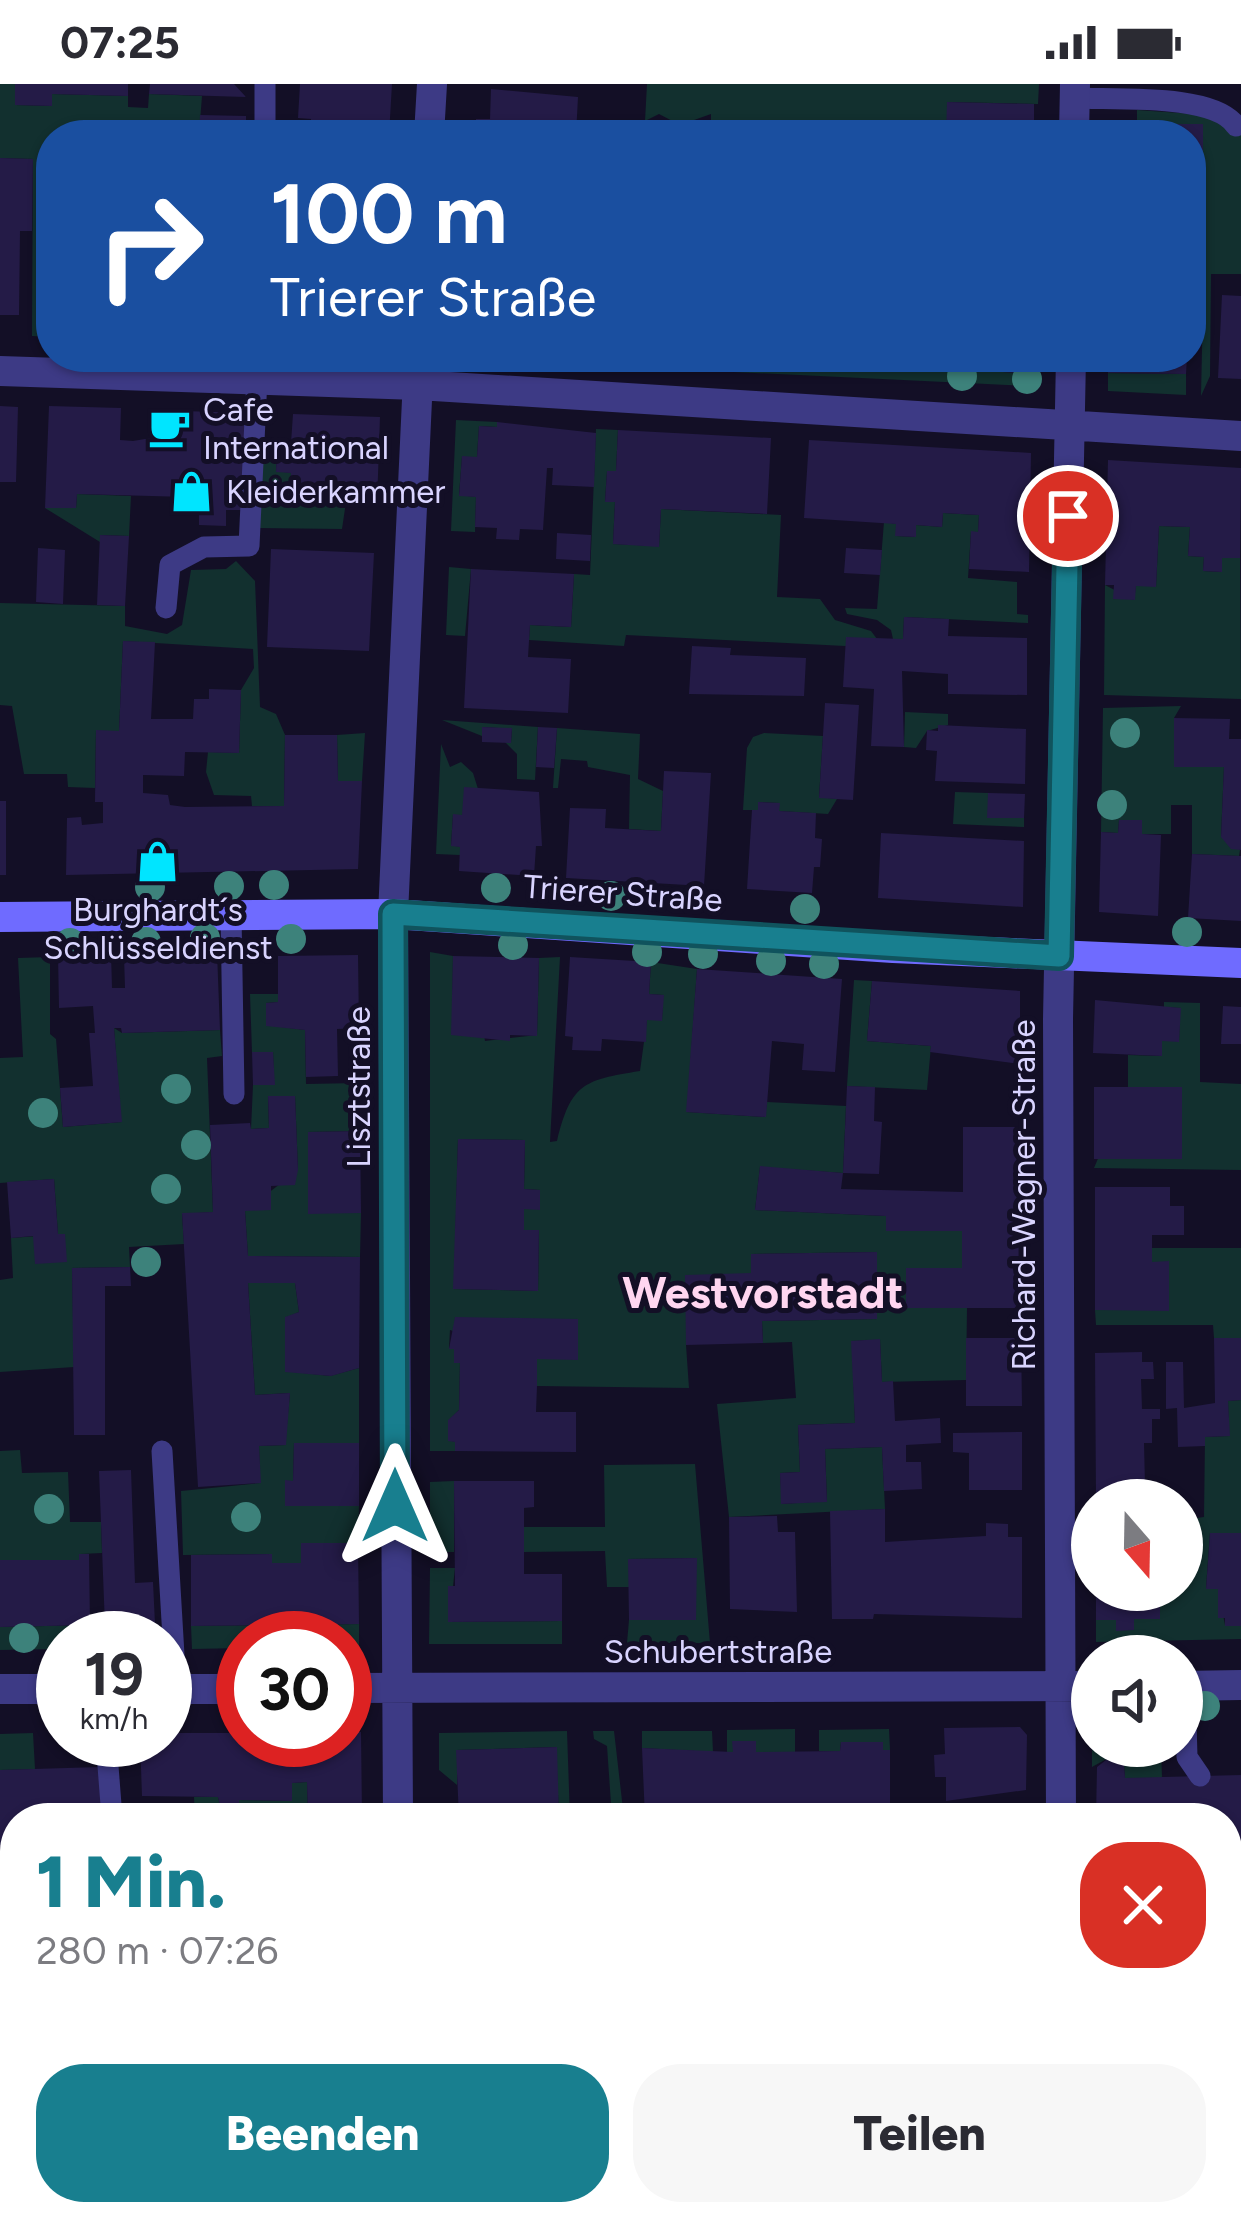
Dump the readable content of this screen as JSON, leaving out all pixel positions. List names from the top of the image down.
{
  "streets": {
    "street": [
      "Trierer Straße",
      "Lisztstraße",
      "Richard-Wagner-Straße",
      "Schubertstraße"
    ]
  },
  "crossings": [
    ["Trierer Straße", "Lisztstraße"],
    ["Trierer Straße", "Richard-Wagner-Straße"],
    ["Lisztstraße", "Schubertstraße"],
    ["Richard-Wagner-Straße", "Schubertstraße"]
  ],
  "districts": ["Westvorstadt"],
  "places": {
    "cafe": ["Cafe International"],
    "shop": ["Kleiderkammer", "Burghardt´s Schlüsseldienst"]
  },
  "north": "bottom",
  "page": {
    "status": "07:25",
    "turn": ["100 m", "Trierer Straße"],
    "speed": "19 km/h",
    "limit": "30",
    "heading": ["1 Min.", "280 m · 07:26"],
    "buttons": ["Beenden", "Teilen"]
  }
}
